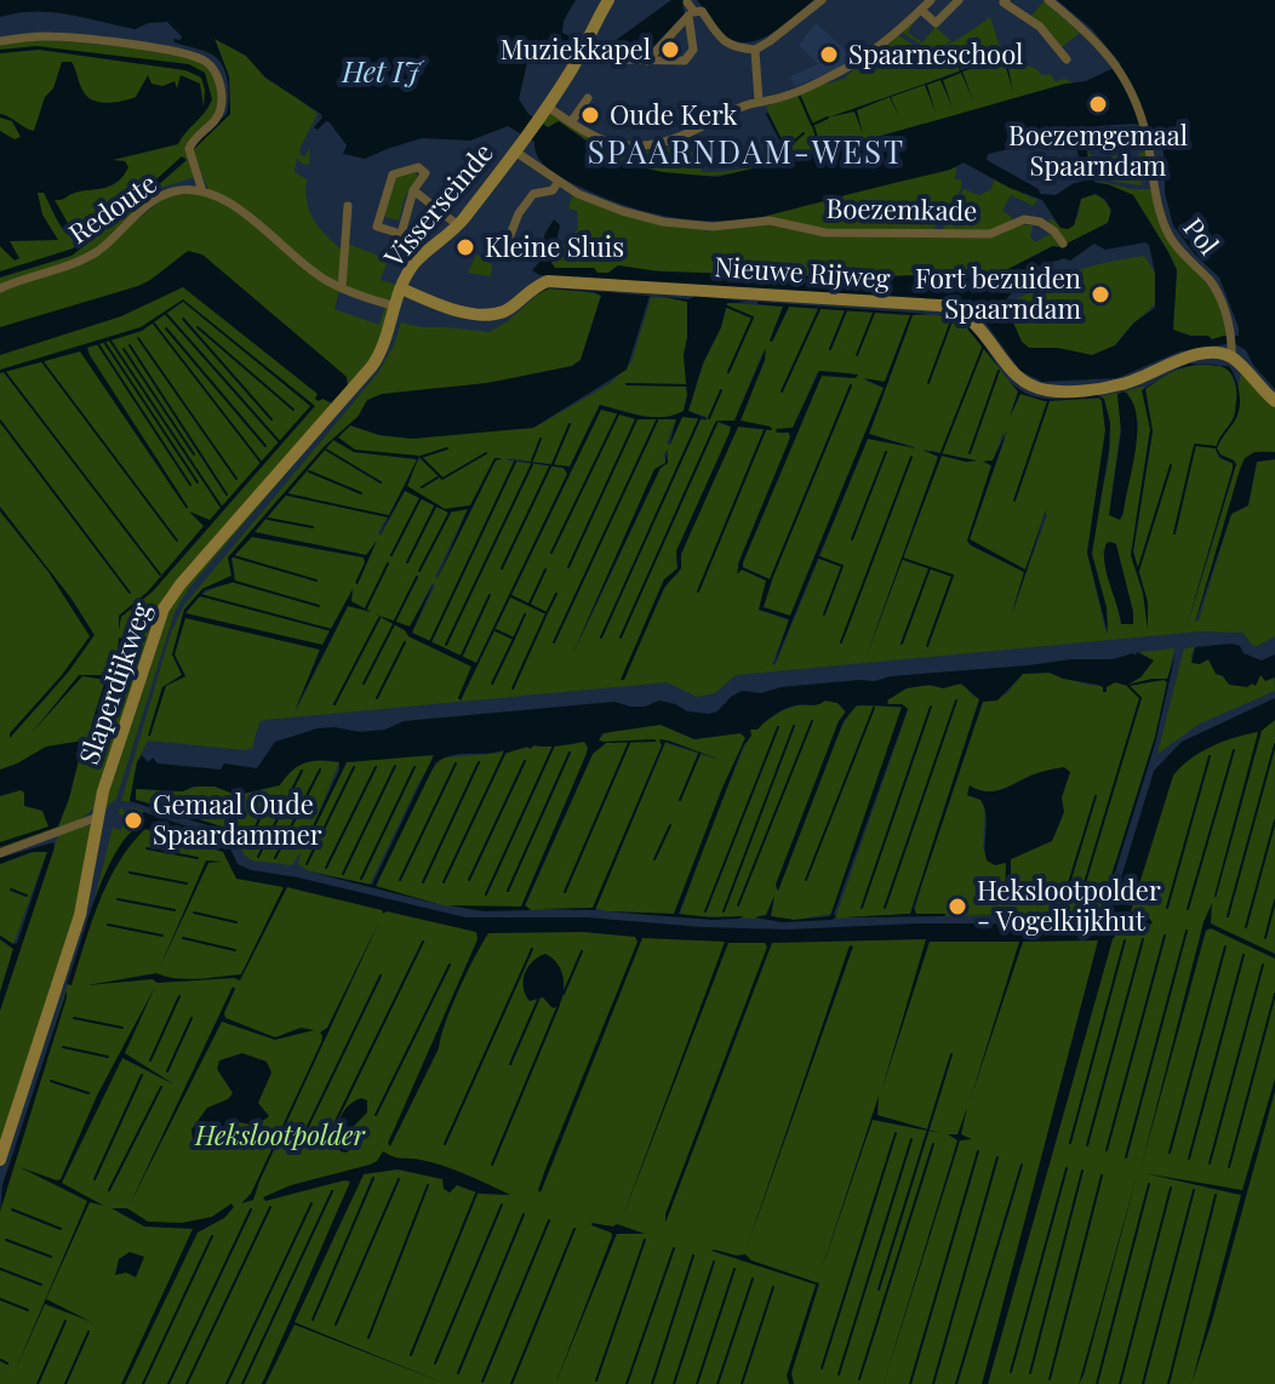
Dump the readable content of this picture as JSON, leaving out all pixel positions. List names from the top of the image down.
{
  "streets": {
    "street": [
      "Visserseinde",
      "Redoute",
      "Boezemkade",
      "Pol",
      "Nieuwe Rijweg",
      "Slaperdijkweg"
    ]
  },
  "crossings": [
    ["Visserseinde", "Boezemkade"],
    ["Visserseinde", "Nieuwe Rijweg"],
    ["Visserseinde", "Slaperdijkweg"],
    ["Pol", "Nieuwe Rijweg"],
    ["Nieuwe Rijweg", "Slaperdijkweg"]
  ],
  "districts": ["SPAARNDAM-WEST"],
  "water": ["Het IJ"],
  "parks": ["Hekslootpolder"],
  "places": [
    "Muziekkapel",
    "Spaarneschool",
    "Boezemgemaal Spaarndam",
    "Oude Kerk",
    "Kleine Sluis",
    "Fort bezuiden Spaarndam",
    "Gemaal Oude Spaardammer",
    "Hekslootpolder - Vogelkijkhut"
  ]
}
